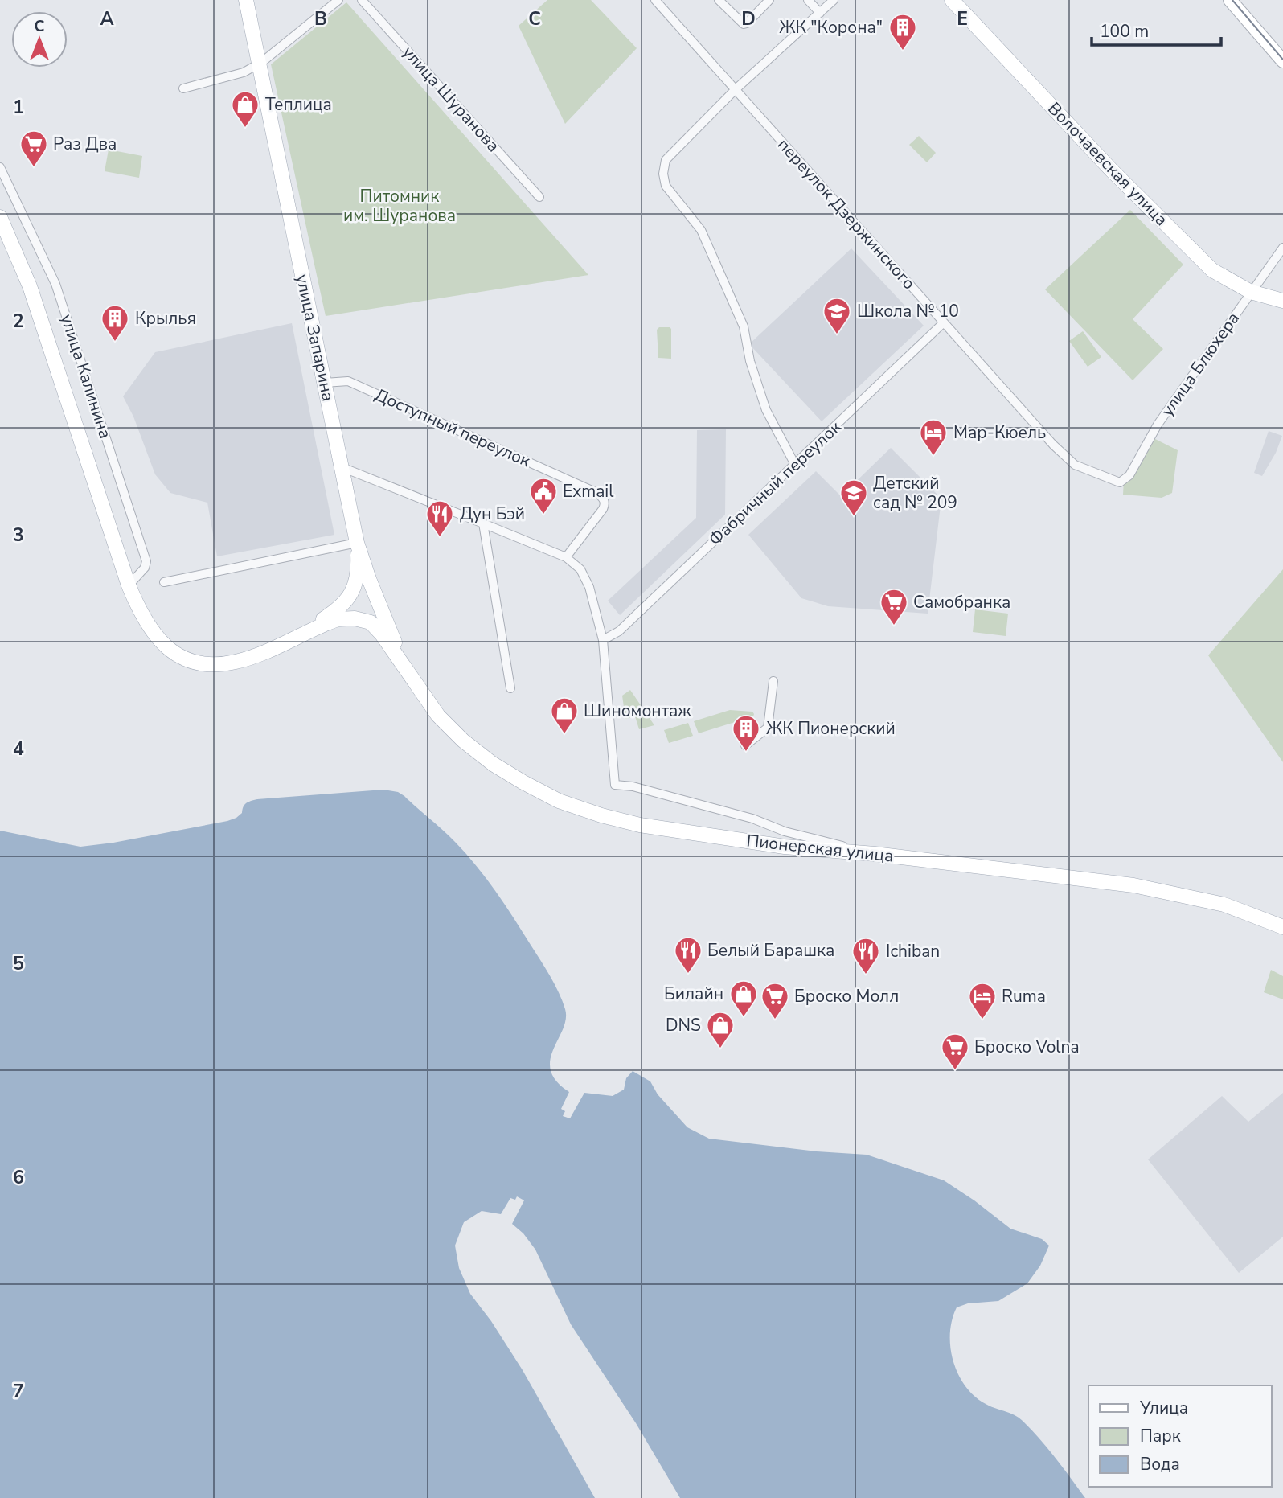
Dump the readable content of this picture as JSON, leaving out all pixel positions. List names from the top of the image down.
{
  "streets": {
    "main road": [
      "Волочаевская улица",
      "улица Запарина",
      "улица Калинина",
      "Пионерская улица"
    ],
    "street": [
      "улица Шуранова",
      "переулок Дзержинского",
      "улица Блюхера",
      "Доступный переулок",
      "Фабричный переулок"
    ]
  },
  "crossings": [
    ["Волочаевская улица", "улица Блюхера"],
    ["переулок Дзержинского", "улица Блюхера"],
    ["переулок Дзержинского", "Фабричный переулок"],
    ["улица Запарина", "Доступный переулок"],
    ["улица Запарина", "Пионерская улица"]
  ],
  "parks": ["Питомник им. Шуранова"],
  "places": {
    "building": ["ЖК \"Корона\"", "Крылья", "ЖК Пионерский"],
    "shop": [
      "Теплица",
      "Шиномонтаж",
      "Билайн",
      "DNS"
    ],
    "supermarket": [
      "Раз Два",
      "Самобранка",
      "Броско Молл",
      "Броско Volna"
    ],
    "school or university": ["Школа № 10", "Детский сад № 209"],
    "hotel": ["Мар-Кюель", "Ruma"],
    "public building": ["Exmail"],
    "restaurant": ["Дун Бэй", "Белый Барашка", "Ichiban"]
  },
  "legend": ["Улица", "Парк", "Вода"],
  "scale_bar": "100 m",
  "north": "top",
  "grid": {
    "columns": [
      "A",
      "B",
      "C",
      "D",
      "E"
    ],
    "rows": [
      "1",
      "2",
      "3",
      "4",
      "5",
      "6",
      "7"
    ]
  }
}
